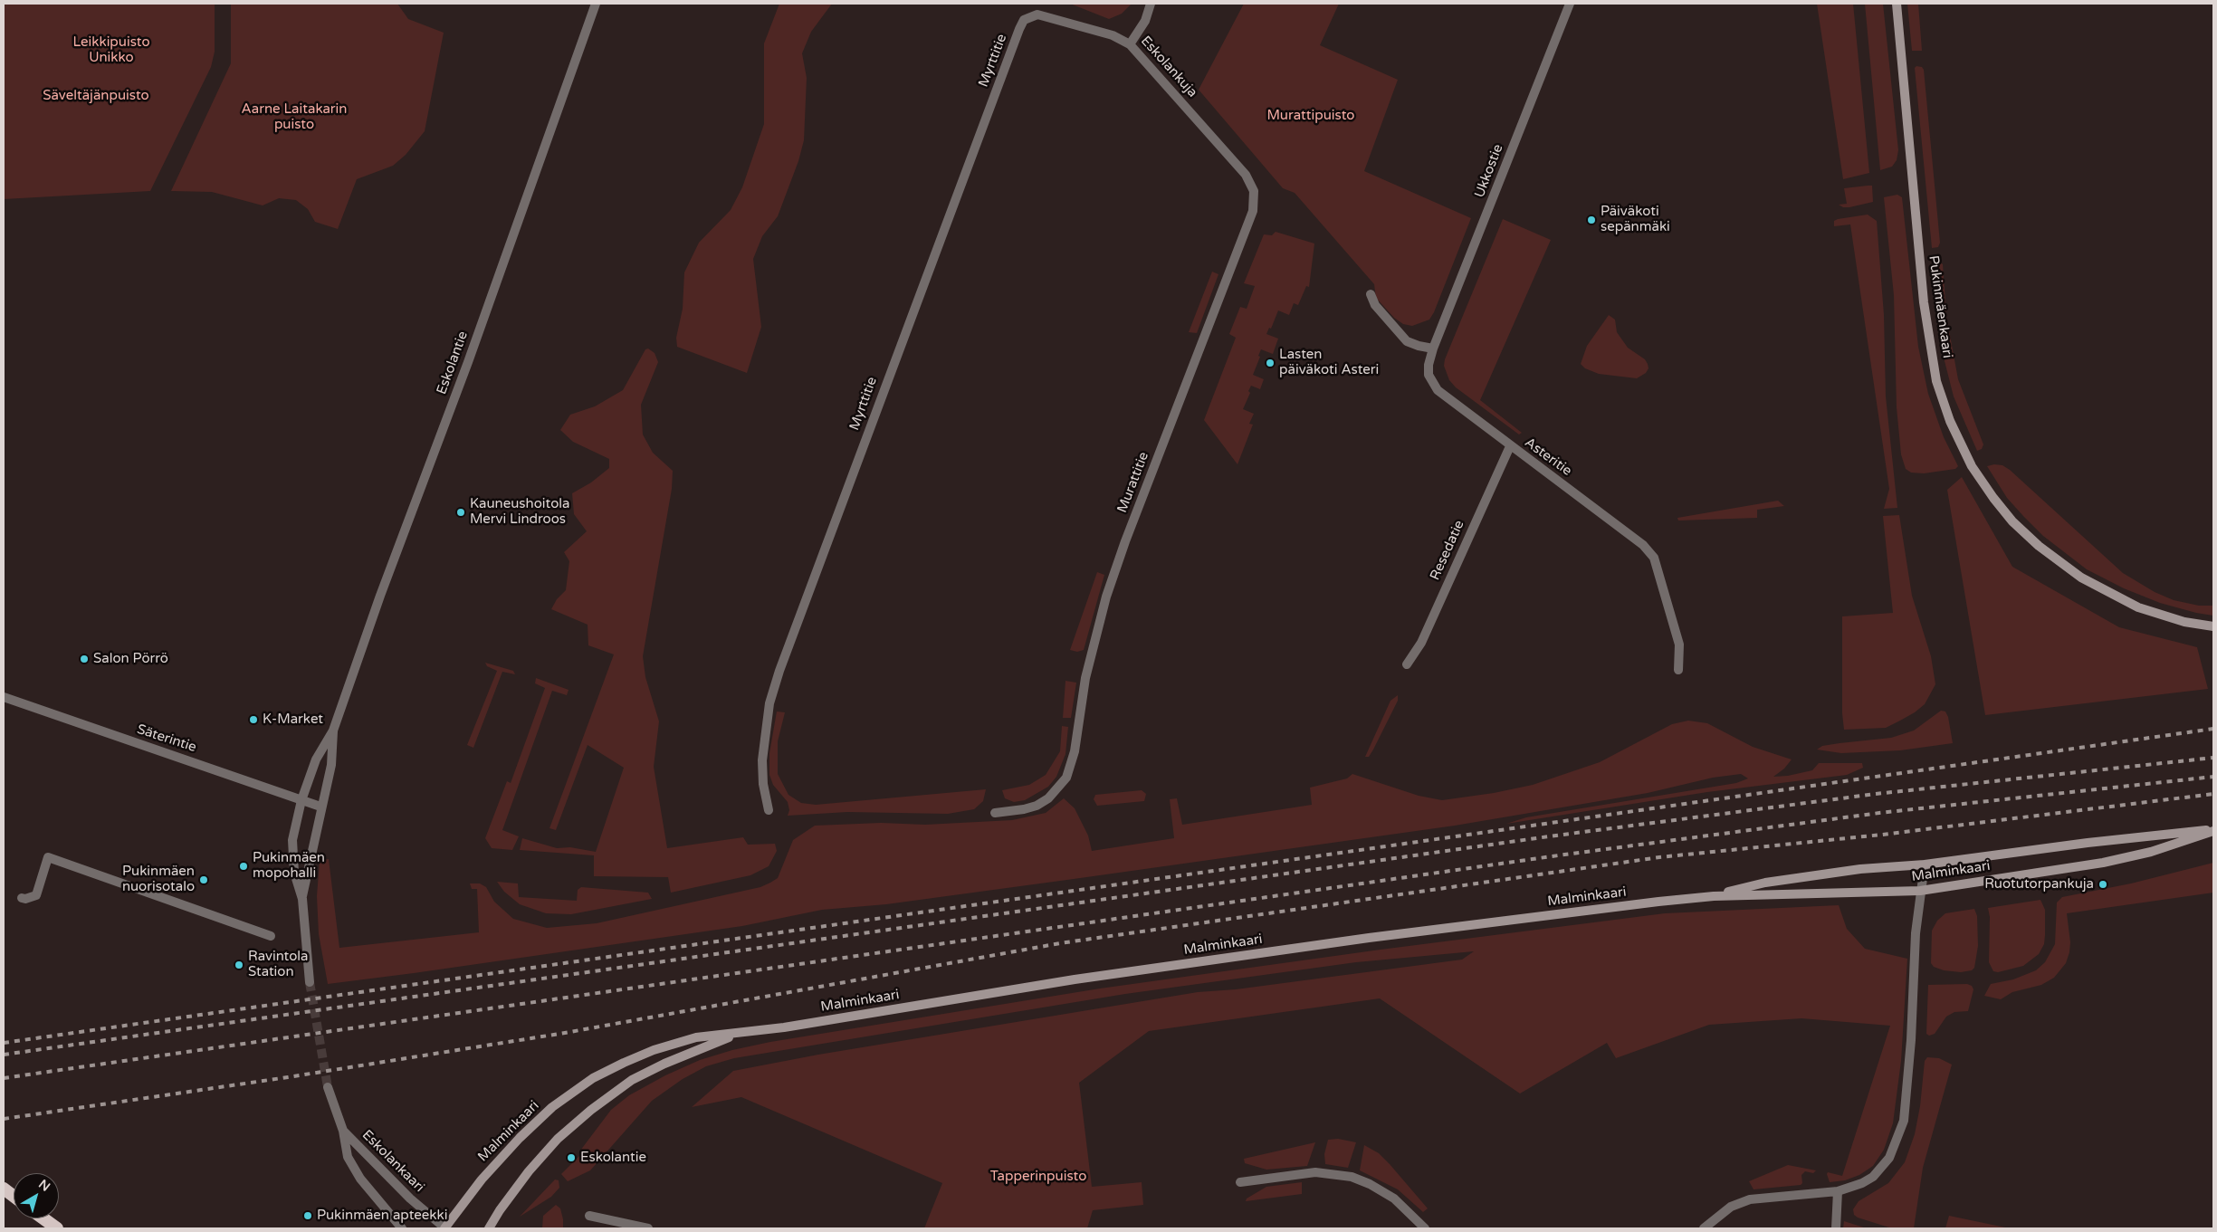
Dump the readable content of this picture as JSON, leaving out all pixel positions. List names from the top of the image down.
{
  "streets": {
    "main road": ["Pukinmäenkaari", "Malminkaari"],
    "street": [
      "Myrttitie",
      "Eskolankuja",
      "Ukkostie",
      "Eskolantie",
      "Asteritie",
      "Murattitie",
      "Resedatie",
      "Säterintie",
      "Eskolankaari"
    ]
  },
  "crossings": [
    ["Myrttitie", "Eskolankuja"],
    ["Eskolankuja", "Murattitie"],
    ["Ukkostie", "Asteritie"],
    ["Eskolantie", "Säterintie"],
    ["Asteritie", "Resedatie"],
    ["Malminkaari", "Eskolankaari"]
  ],
  "parks": [
    "Leikkipuisto Unikko",
    "Säveltäjänpuisto",
    "Aarne Laitakarin puisto",
    "Murattipuisto",
    "Tapperinpuisto"
  ],
  "places": [
    "Päiväkoti sepänmäki",
    "Lasten päiväkoti Asteri",
    "Kauneushoitola Mervi Lindroos",
    "Salon Pörrö",
    "K-Market",
    "Pukinmäen mopohalli",
    "Pukinmäen nuorisotalo",
    "Ruotutorpankuja",
    "Ravintola Station",
    "Eskolantie",
    "Pukinmäen apteekki"
  ],
  "north": "top right"
}
